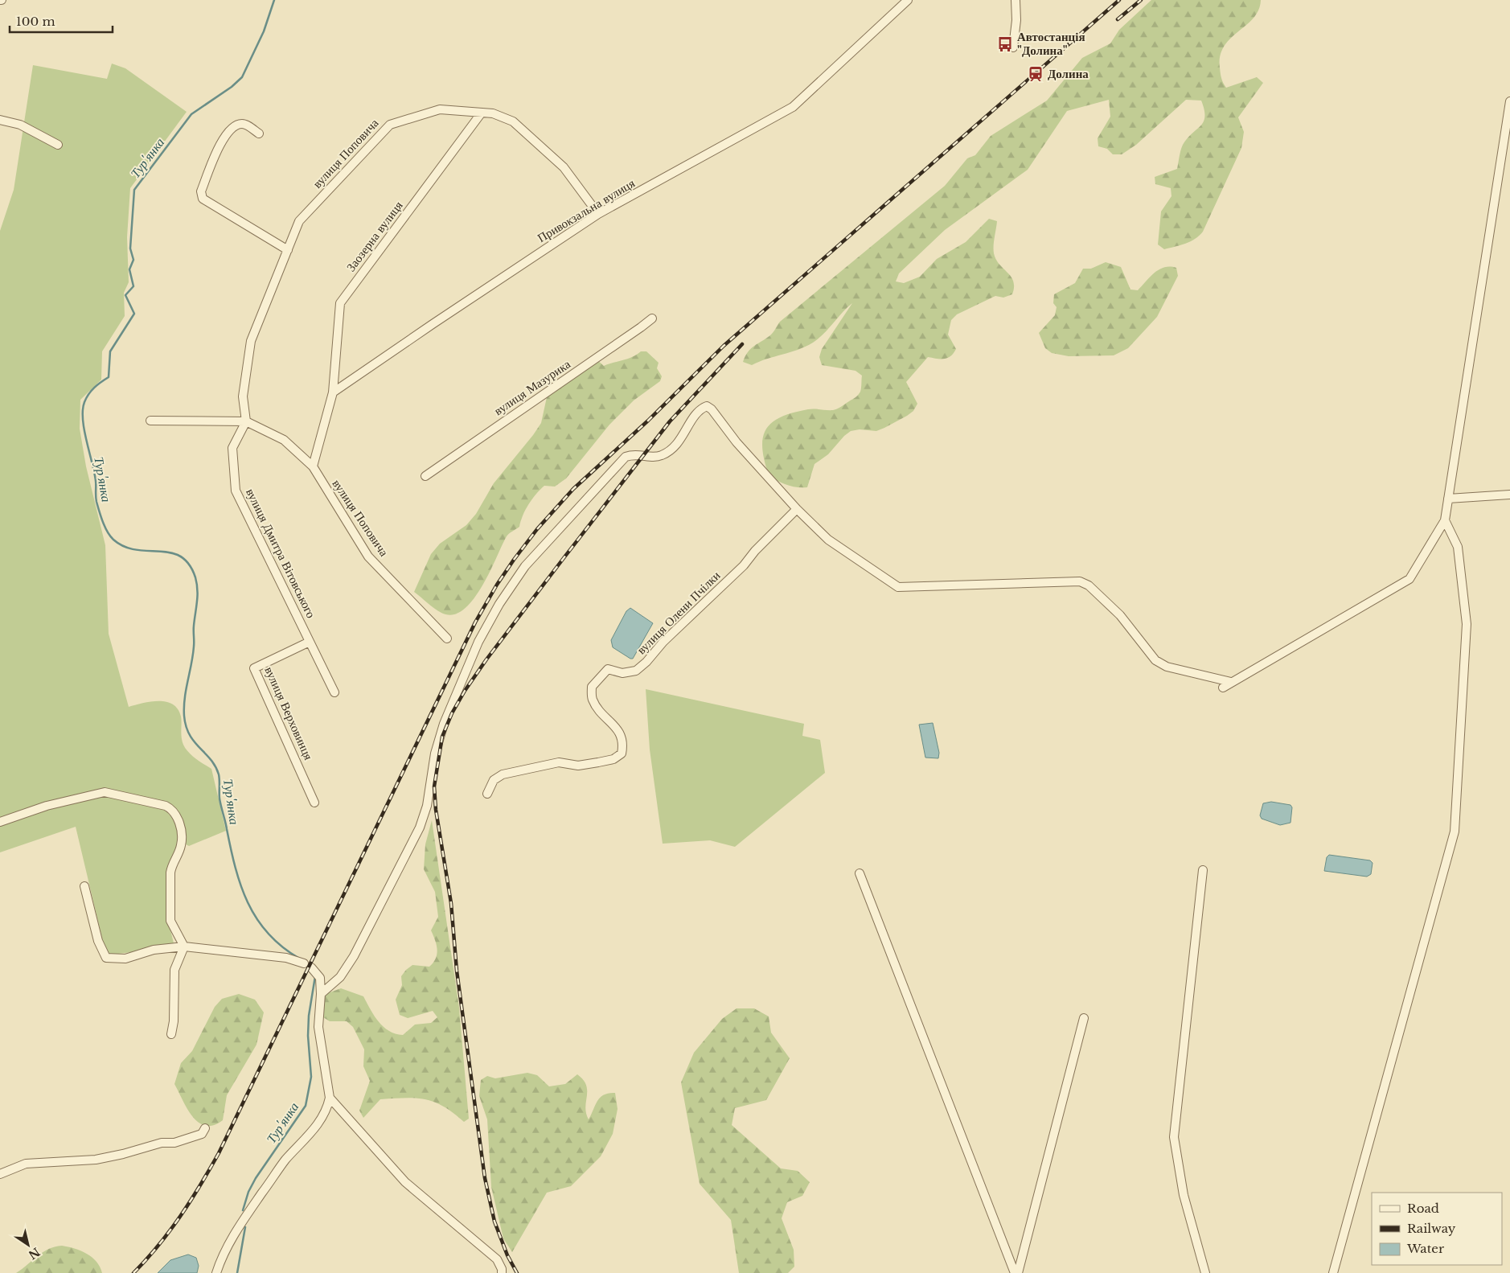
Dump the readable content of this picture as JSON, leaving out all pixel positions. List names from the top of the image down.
{
  "streets": {
    "street": [
      "вулиця Поповича",
      "Привокзальна вулиця",
      "Заозерна вулиця",
      "вулиця Мазурика",
      "вулиця Дмитра Вітовського",
      "вулиця Олени Пчілки",
      "вулиця Верховинця"
    ]
  },
  "crossings": [
    ["вулиця Поповича", "Привокзальна вулиця"],
    ["вулиця Поповича", "Заозерна вулиця"],
    ["вулиця Поповича", "вулиця Дмитра Вітовського"],
    ["Привокзальна вулиця", "Заозерна вулиця"],
    ["вулиця Дмитра Вітовського", "вулиця Верховинця"]
  ],
  "water": ["Тур'янка"],
  "places": {
    "bus stop": ["Автостанція \"Долина\""],
    "station": ["Долина"]
  },
  "legend": ["Road", "Railway", "Water"],
  "scale_bar": "100 m",
  "north": "bottom right"
}
